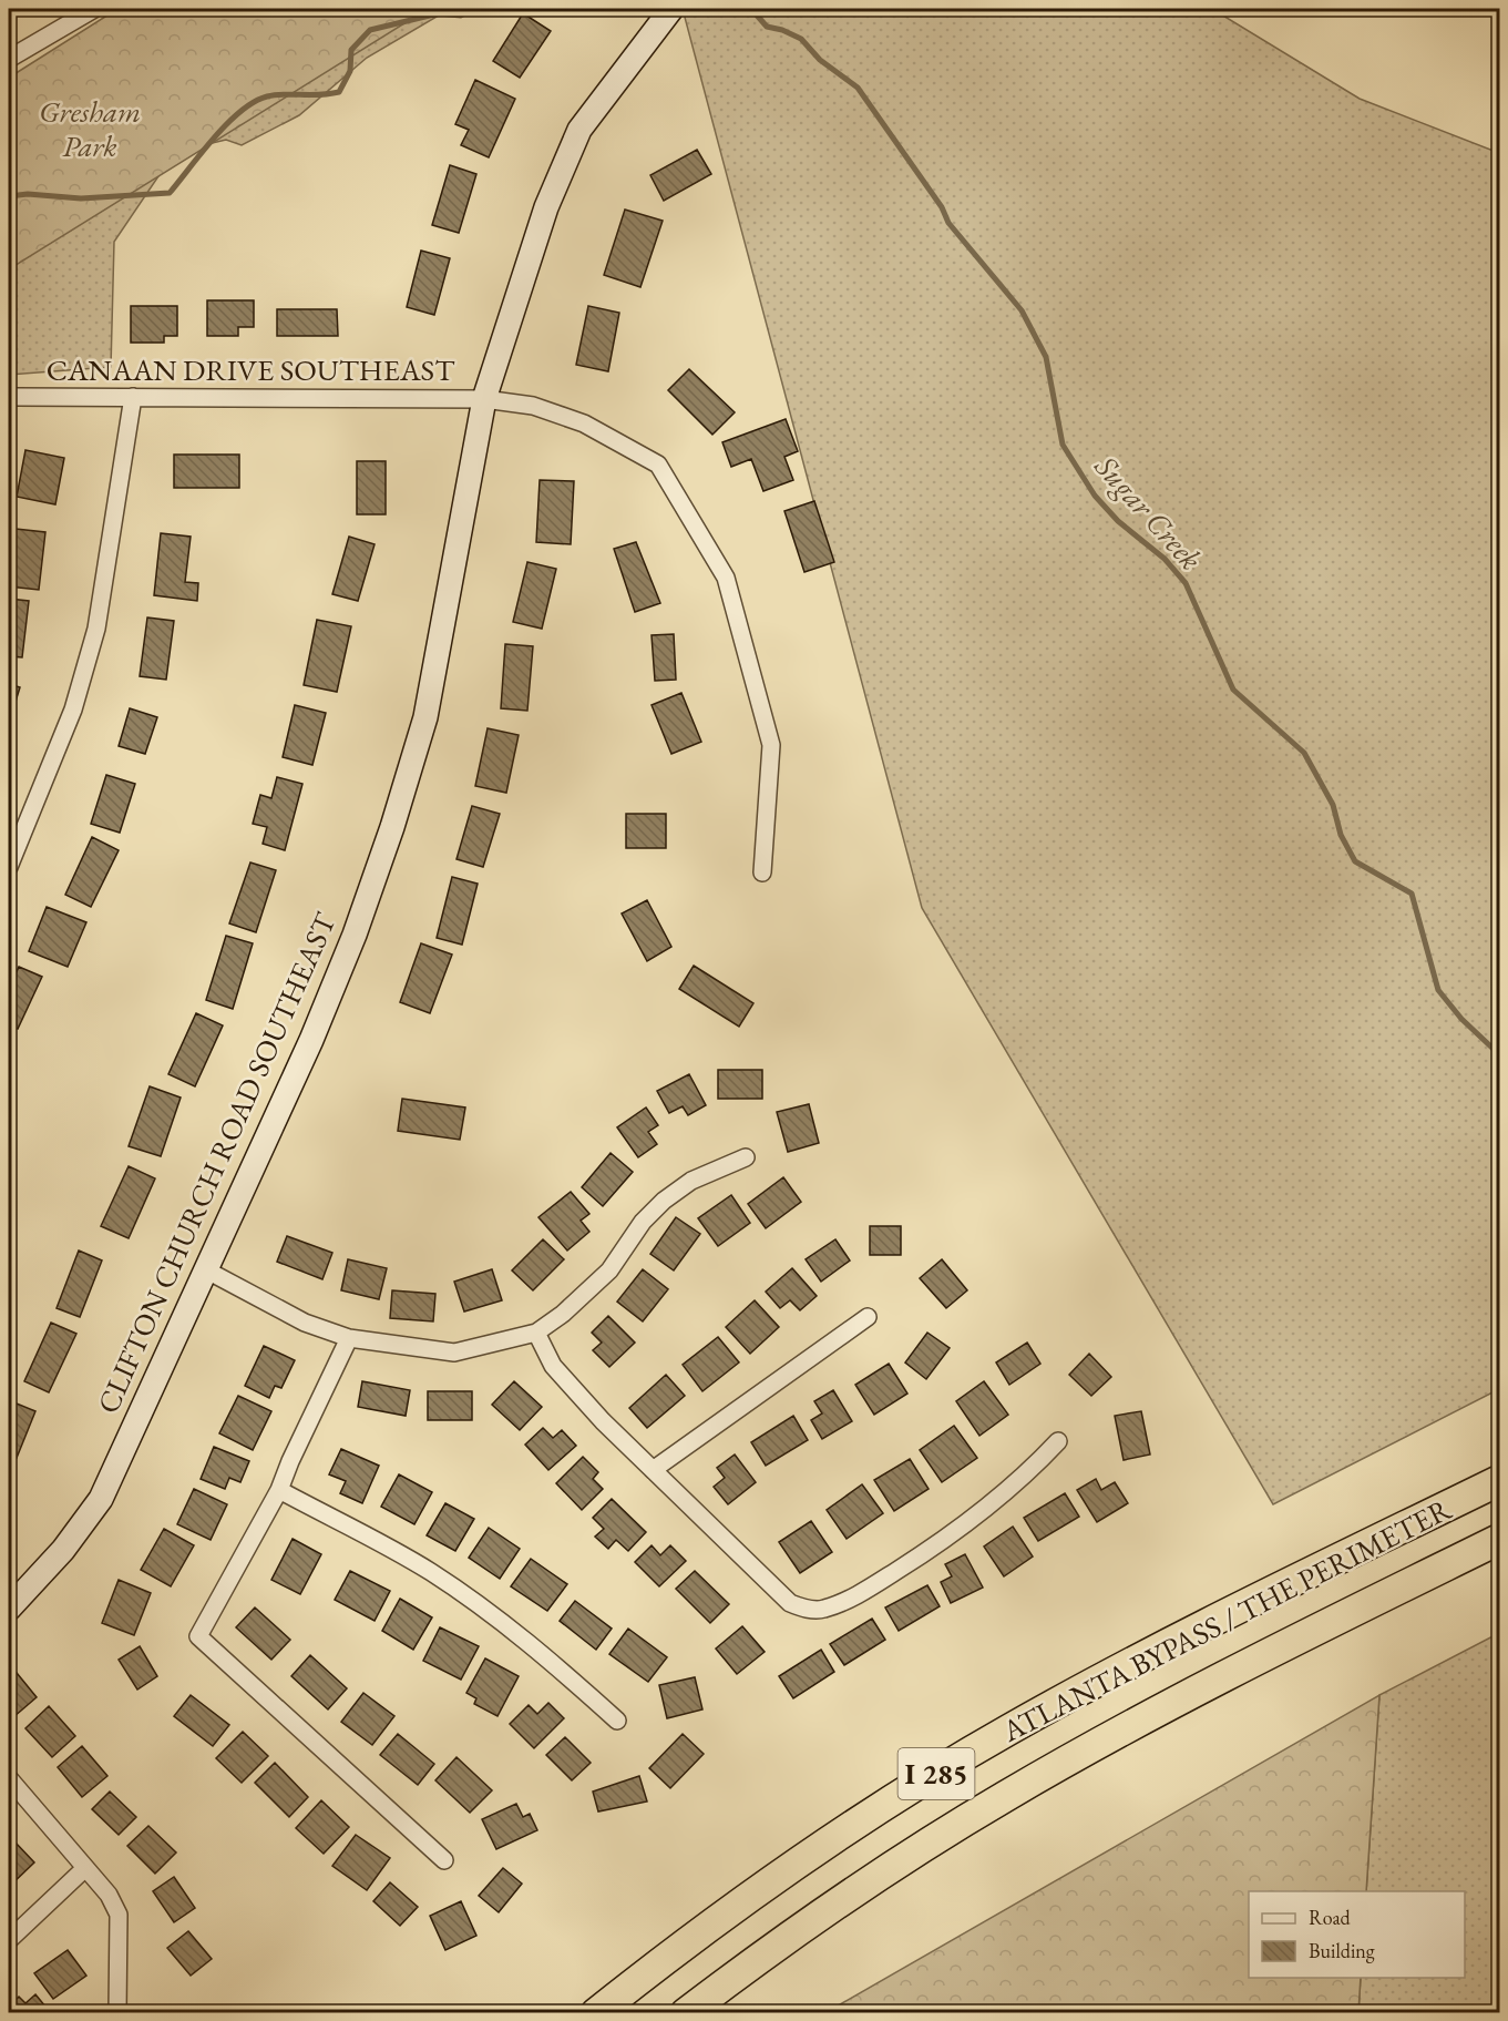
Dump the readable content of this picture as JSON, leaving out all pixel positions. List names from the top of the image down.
{
  "streets": {
    "highway": ["ATLANTA BYPASS / THE PERIMETER", "I 285"],
    "street": ["CANAAN DRIVE SOUTHEAST", "CLIFTON CHURCH ROAD SOUTHEAST"]
  },
  "crossings": [
    ["CANAAN DRIVE SOUTHEAST", "CLIFTON CHURCH ROAD SOUTHEAST"]
  ],
  "water": ["Sugar Creek"],
  "parks": ["Gresham Park"],
  "legend": ["Road", "Building"]
}
